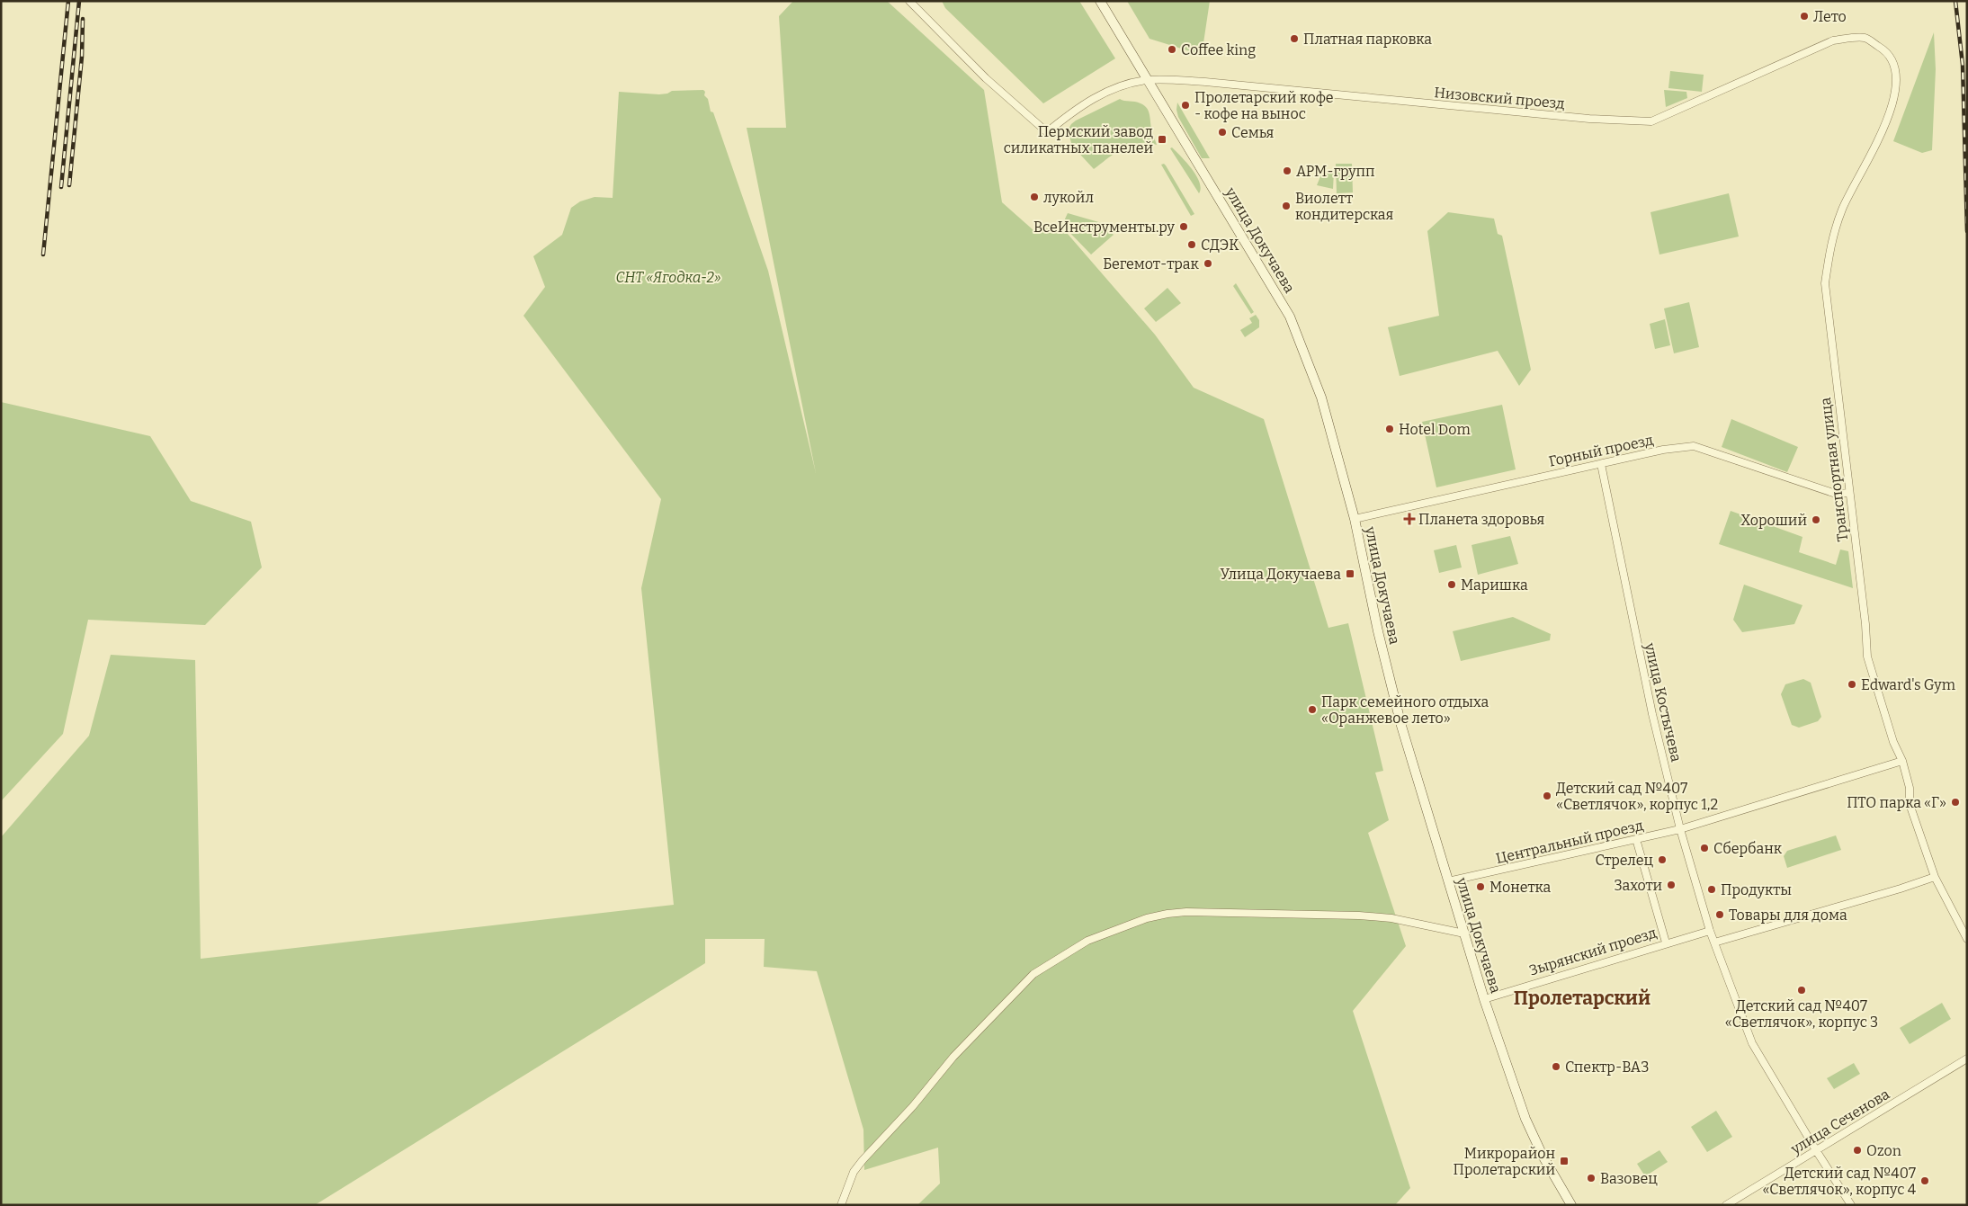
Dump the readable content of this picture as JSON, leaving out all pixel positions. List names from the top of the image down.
{
  "streets": {
    "main road": ["улица Докучаева"],
    "street": [
      "Низовский проезд",
      "Горный проезд",
      "Транспортная улица",
      "улица Костычева",
      "Центральный проезд",
      "Зырянский проезд",
      "улица Сеченова"
    ]
  },
  "crossings": [
    ["Низовский проезд", "улица Докучаева"],
    ["Низовский проезд", "Транспортная улица"],
    ["улица Докучаева", "Горный проезд"],
    ["улица Докучаева", "Центральный проезд"],
    ["улица Докучаева", "Зырянский проезд"],
    ["Горный проезд", "Транспортная улица"],
    ["Горный проезд", "улица Костычева"],
    ["Транспортная улица", "Центральный проезд"],
    ["улица Костычева", "Центральный проезд"],
    ["улица Костычева", "Зырянский проезд"],
    ["улица Костычева", "улица Сеченова"]
  ],
  "districts": ["Пролетарский"],
  "parks": ["СНТ «Ягодка-2»"],
  "places": {
    "other": [
      "Лето",
      "Платная парковка",
      "Coffee king",
      "Пролетарский кофе - кофе на вынос",
      "Семья",
      "АРМ-групп",
      "лукойл",
      "Виолетт кондитерская",
      "ВсеИнструменты.ру",
      "СДЭК",
      "Бегемот-трак",
      "Hotel Dom",
      "Хороший",
      "Маришка",
      "Edward's Gym",
      "Парк семейного отдыха «Оранжевое лето»",
      "Детский сад №407 «Светлячок», корпус 1,2",
      "ПТО парка «Г»",
      "Сбербанк",
      "Стрелец",
      "Захоти",
      "Монетка",
      "Продукты",
      "Товары для дома",
      "Детский сад №407 «Светлячок», корпус 3",
      "Спектр-ВАЗ",
      "Ozon",
      "Вазовец",
      "Детский сад №407 «Светлячок», корпус 4"
    ],
    "transit": ["Пермский завод силикатных панелей", "Улица Докучаева", "Микрорайон Пролетарский"],
    "health": ["Планета здоровья"]
  }
}
